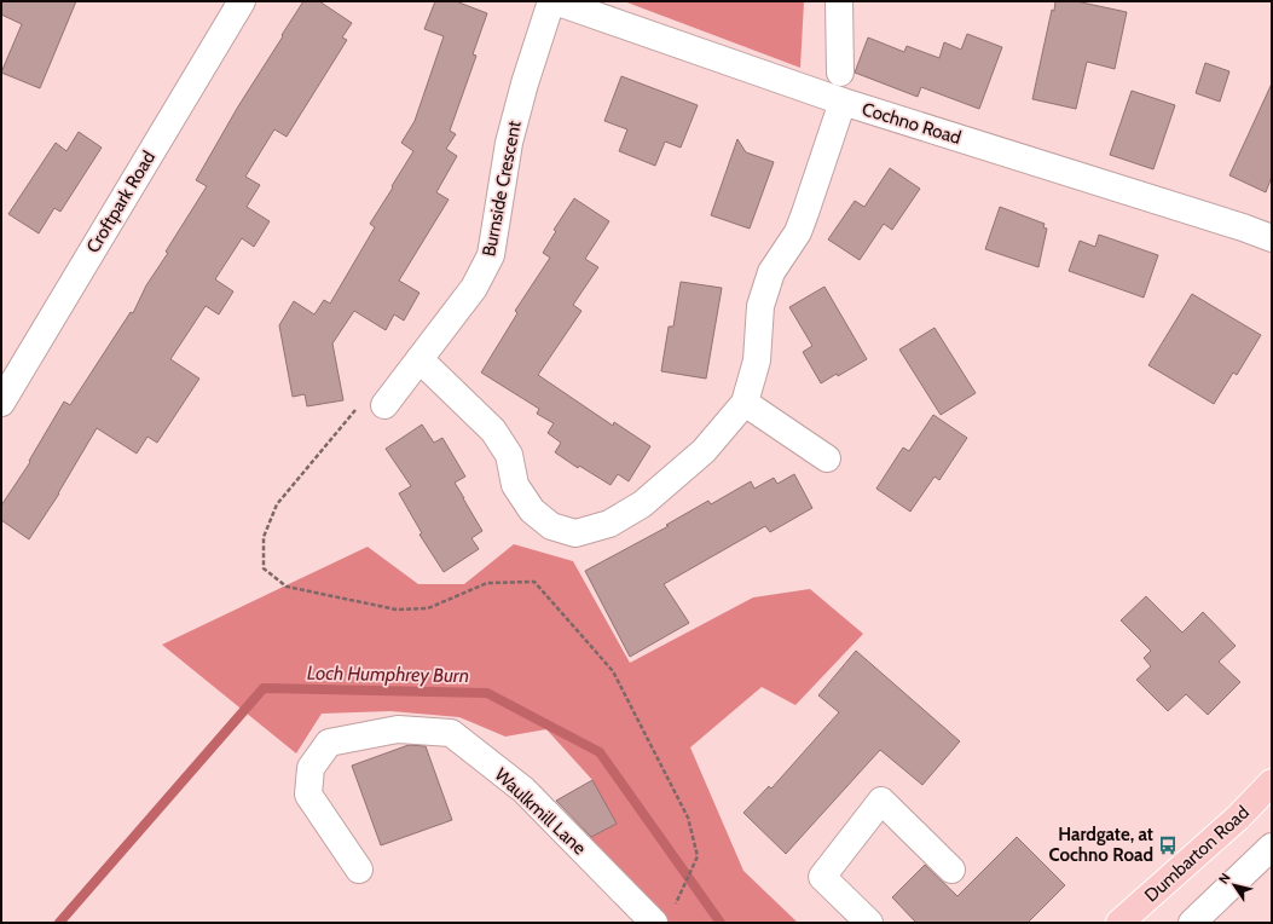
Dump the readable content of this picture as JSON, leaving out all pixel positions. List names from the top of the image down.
{
  "streets": {
    "main road": ["Dumbarton Road"],
    "street": [
      "Cochno Road",
      "Burnside Crescent",
      "Croftpark Road",
      "Waulkmill Lane"
    ]
  },
  "water": ["Loch Humphrey Burn"],
  "places": {
    "bus stop": ["Hardgate, at Cochno Road"]
  },
  "north": "top left"
}
